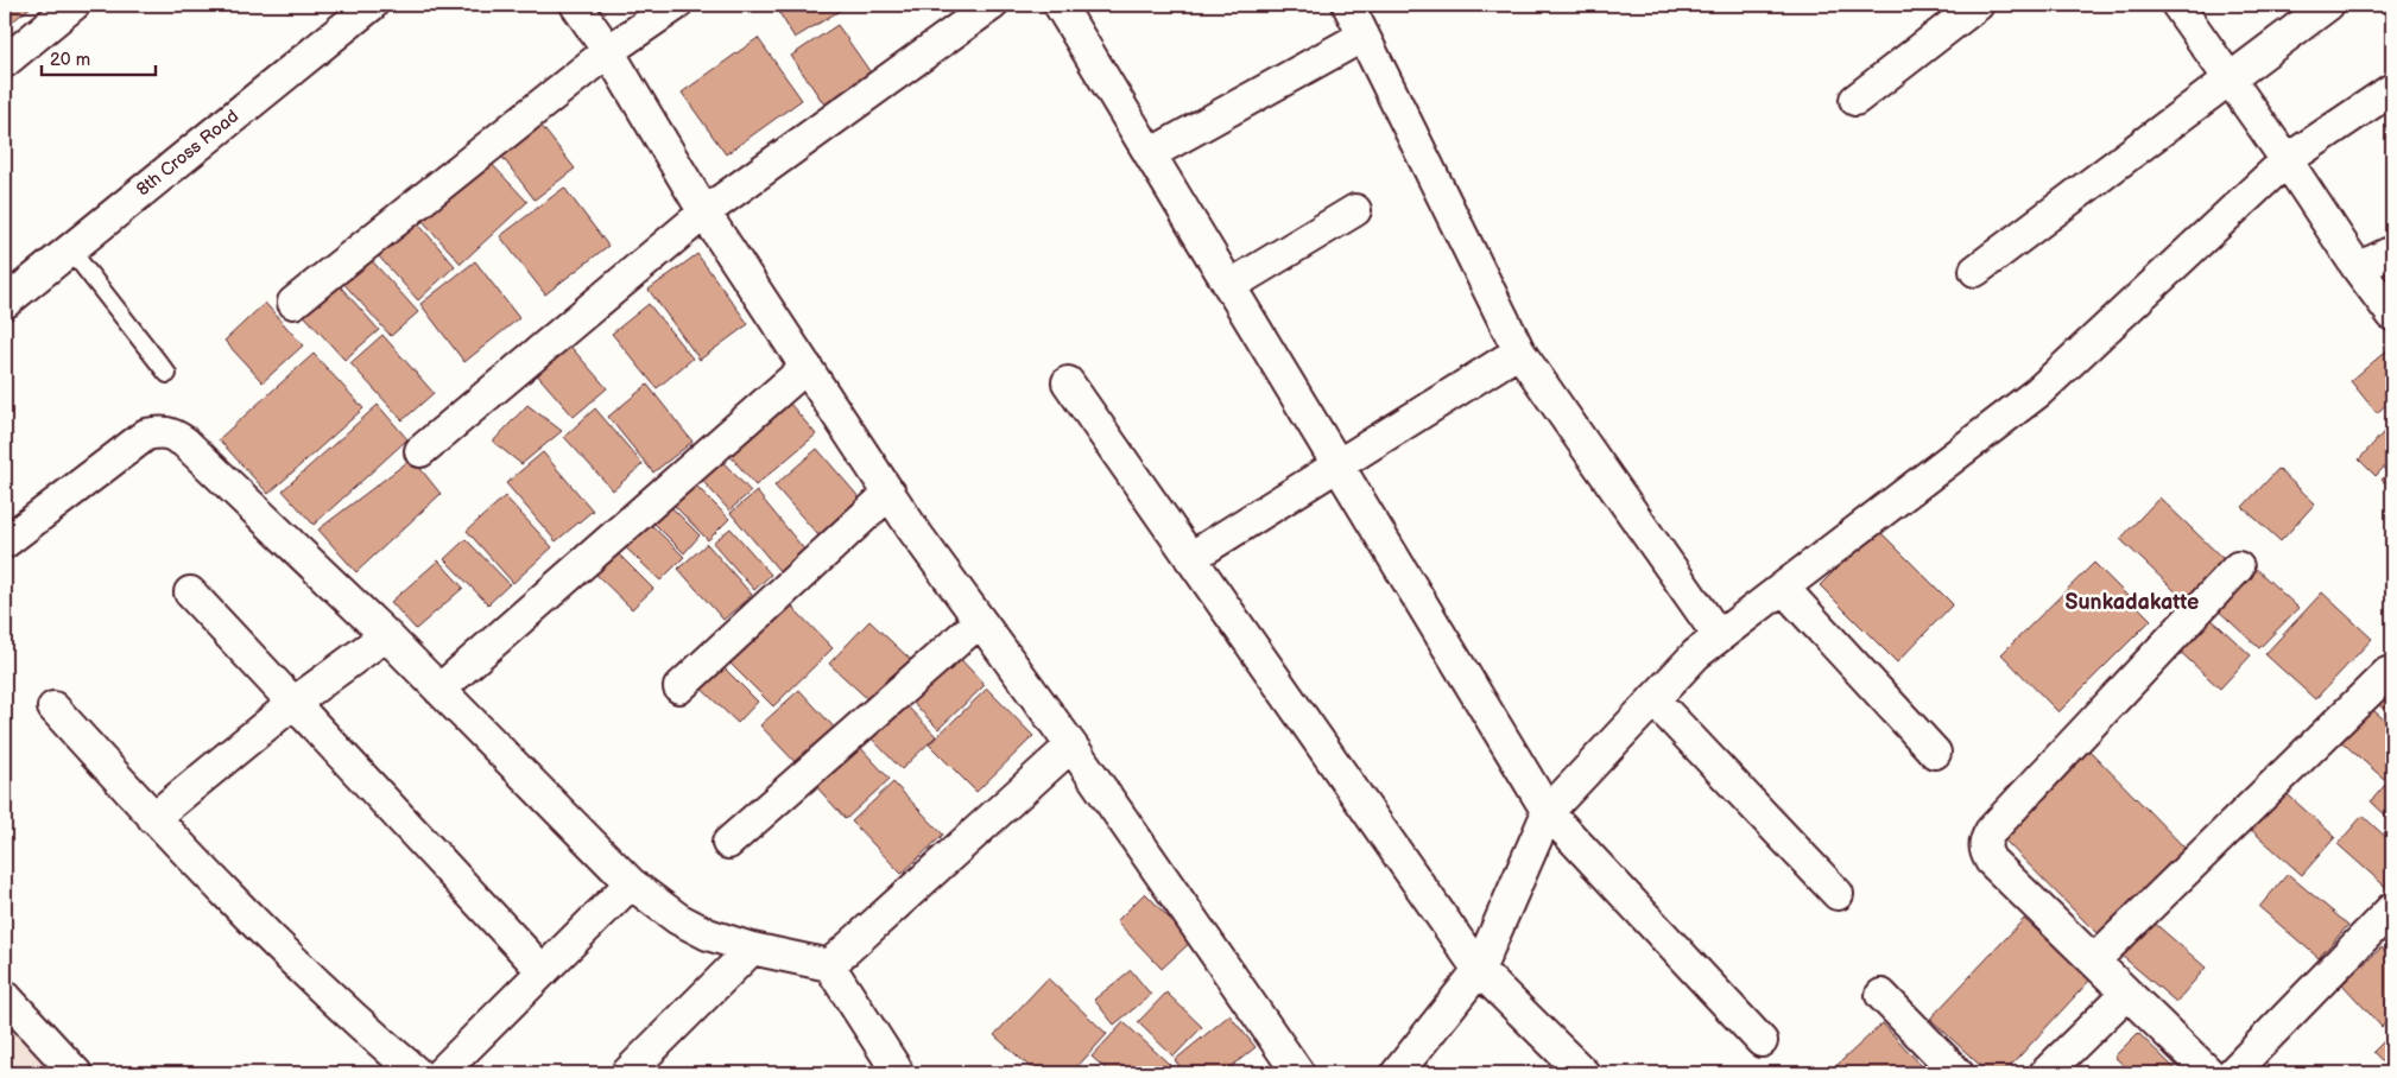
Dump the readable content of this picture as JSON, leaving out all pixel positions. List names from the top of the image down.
{
  "streets": {
    "street": ["8th Cross Road"]
  },
  "districts": ["Sunkadakatte"],
  "scale_bar": "20 m"
}
